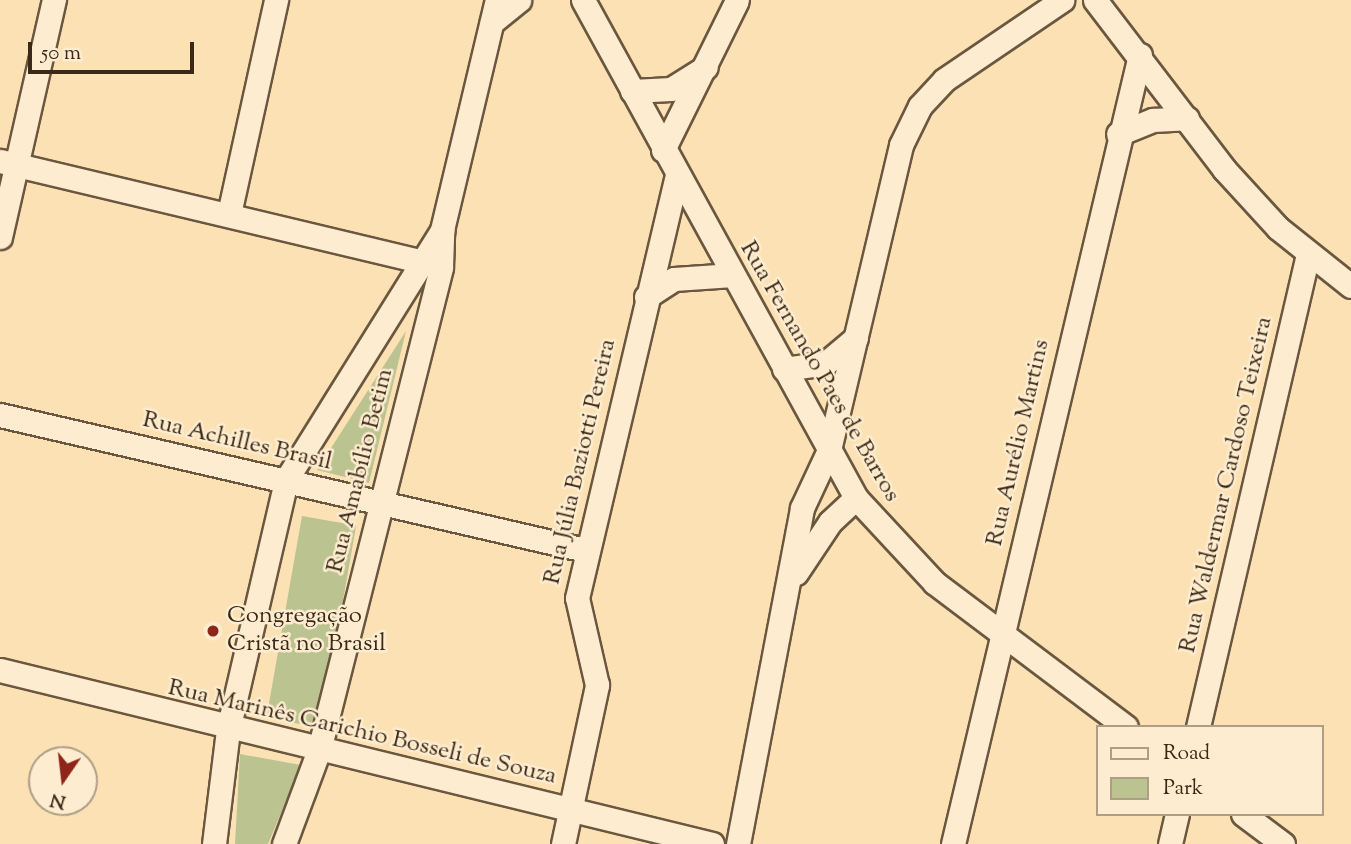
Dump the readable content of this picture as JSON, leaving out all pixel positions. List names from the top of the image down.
{
  "streets": {
    "street": [
      "Rua Fernando Paes de Barros",
      "Rua Achilles Brasil",
      "Rua Aurélio Martins",
      "Rua Júlia Baziotti Pereira",
      "Rua Amabílio Betim",
      "Rua Waldermar Cardoso Teixeira",
      "Rua Marinês Carichio Bosseli de Souza"
    ]
  },
  "crossings": [
    ["Rua Fernando Paes de Barros", "Rua Aurélio Martins"],
    ["Rua Fernando Paes de Barros", "Rua Júlia Baziotti Pereira"],
    ["Rua Achilles Brasil", "Rua Júlia Baziotti Pereira"],
    ["Rua Achilles Brasil", "Rua Amabílio Betim"],
    ["Rua Júlia Baziotti Pereira", "Rua Marinês Carichio Bosseli de Souza"],
    ["Rua Amabílio Betim", "Rua Marinês Carichio Bosseli de Souza"]
  ],
  "places": ["Congregação Cristã no Brasil"],
  "legend": ["Road", "Park"],
  "scale_bar": "50 m",
  "north": "bottom"
}
